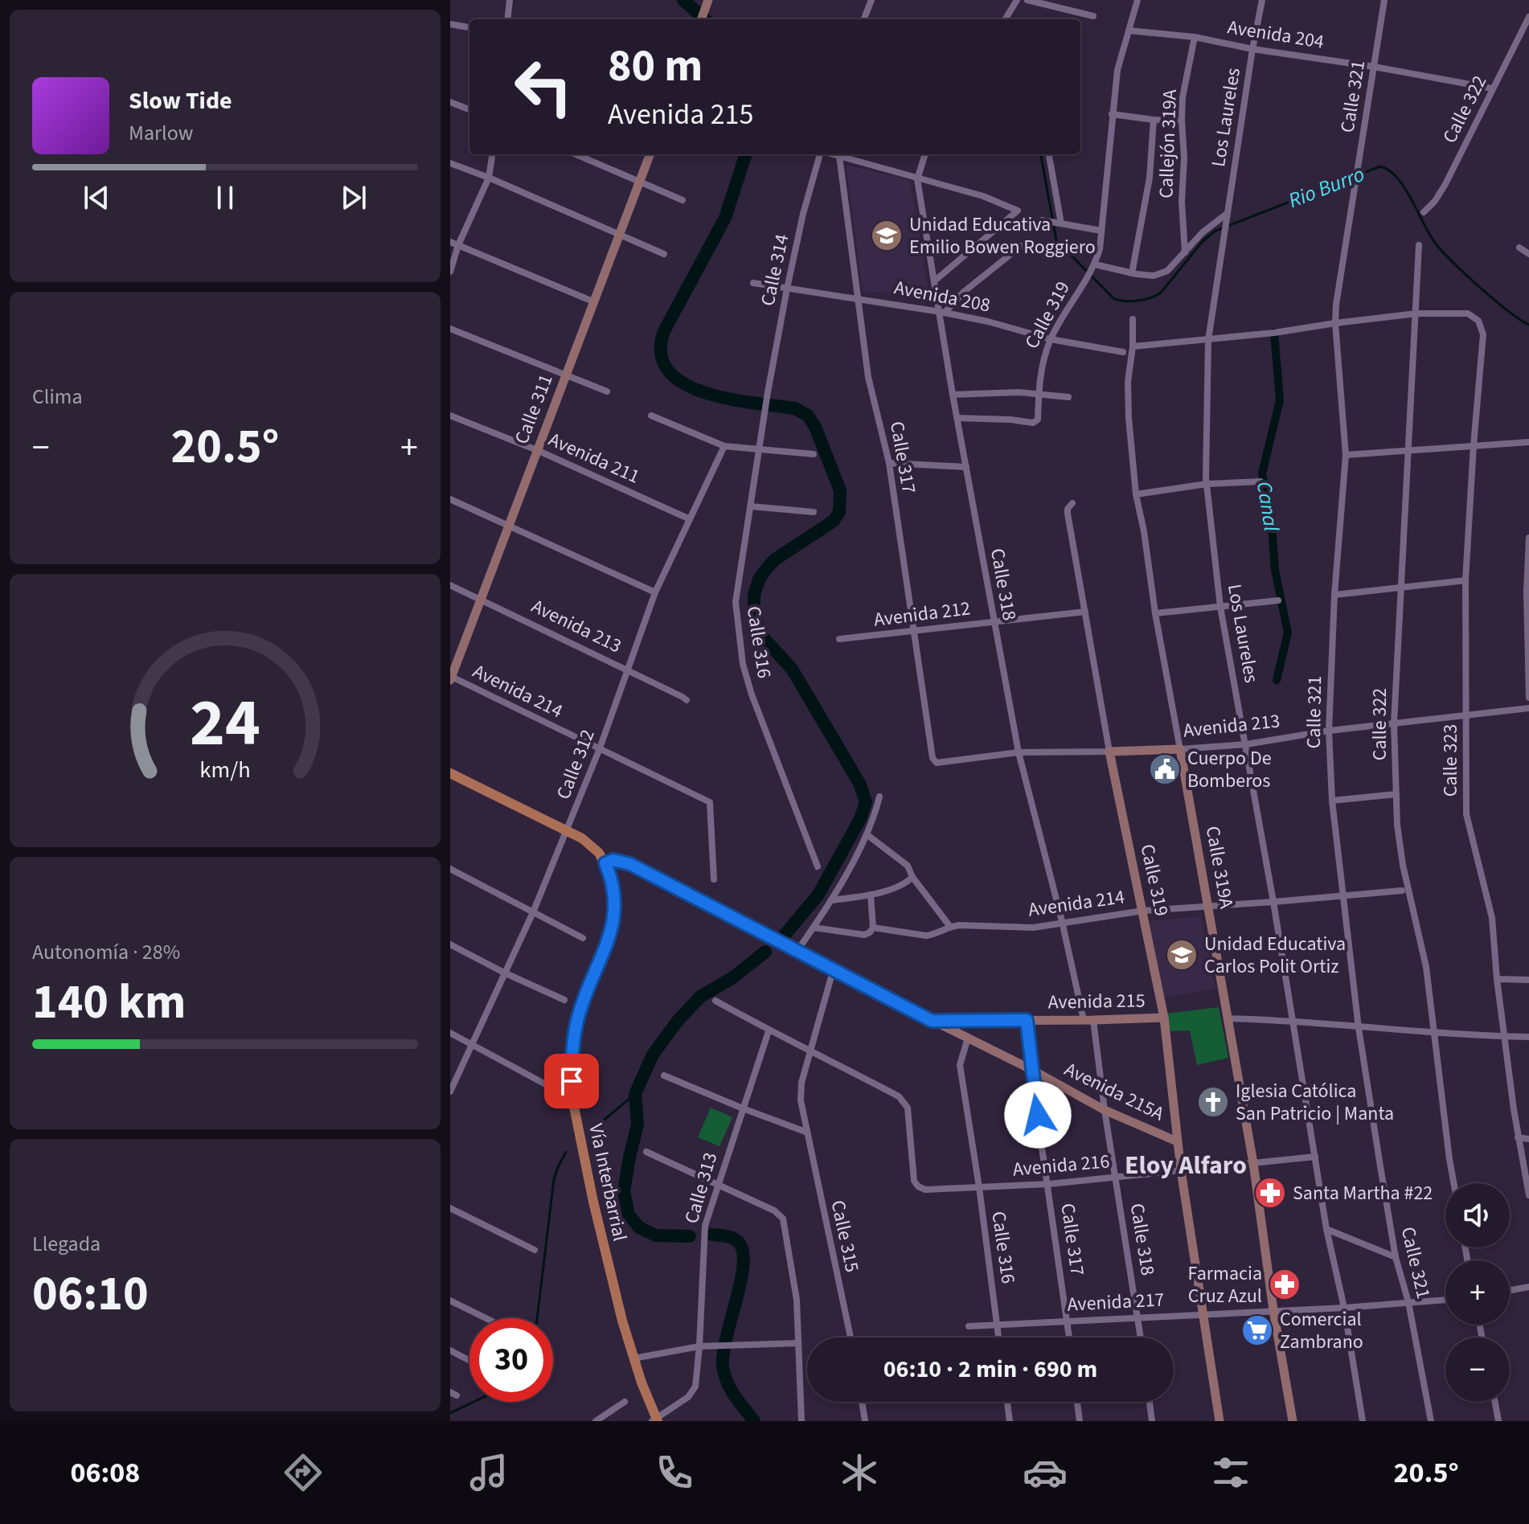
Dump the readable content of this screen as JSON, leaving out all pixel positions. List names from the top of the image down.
{
  "streets": {
    "main road": ["Vía Interbarrial"],
    "street": [
      "Avenida 204",
      "Calle 321",
      "Calle 322",
      "Los Laureles",
      "Callejón 319A",
      "Calle 314",
      "Avenida 208",
      "Calle 319",
      "Calle 311",
      "Calle 317",
      "Avenida 211",
      "Calle 318",
      "Avenida 212",
      "Avenida 213",
      "Calle 316",
      "Avenida 214",
      "Calle 323",
      "Calle 312",
      "Calle 319A",
      "Avenida 215",
      "Avenida 215A",
      "Avenida 216",
      "Calle 313",
      "Calle 315",
      "Avenida 217"
    ]
  },
  "crossings": [
    ["Avenida 204", "Calle 321"],
    ["Avenida 204", "Calle 322"],
    ["Avenida 204", "Los Laureles"],
    ["Avenida 204", "Callejón 319A"],
    ["Avenida 204", "Calle 319"],
    ["Calle 321", "Avenida 213"],
    ["Calle 321", "Avenida 214"],
    ["Calle 321", "Avenida 217"],
    ["Calle 322", "Avenida 213"],
    ["Calle 322", "Calle 323"],
    ["Los Laureles", "Avenida 213"],
    ["Los Laureles", "Avenida 214"],
    ["Los Laureles", "Avenida 216"],
    ["Los Laureles", "Avenida 217"],
    ["Calle 314", "Avenida 208"],
    ["Calle 314", "Calle 316"],
    ["Avenida 208", "Calle 319"],
    ["Avenida 208", "Calle 317"],
    ["Avenida 208", "Calle 318"],
    ["Calle 319", "Calle 318"],
    ["Calle 319", "Avenida 212"],
    ["Calle 319", "Avenida 213"],
    ["Calle 319", "Avenida 214"],
    ["Calle 319", "Avenida 215"],
    ["Calle 319", "Avenida 215A"],
    ["Calle 319", "Avenida 216"],
    ["Calle 319", "Avenida 217"],
    ["Calle 311", "Avenida 211"],
    ["Calle 311", "Avenida 213"],
    ["Calle 311", "Avenida 214"],
    ["Calle 317", "Avenida 212"],
    ["Calle 317", "Avenida 213"],
    ["Calle 317", "Avenida 215"],
    ["Calle 317", "Avenida 215A"],
    ["Calle 317", "Avenida 216"],
    ["Calle 317", "Avenida 217"],
    ["Avenida 211", "Calle 312"],
    ["Calle 318", "Avenida 212"],
    ["Calle 318", "Avenida 213"],
    ["Calle 318", "Avenida 214"],
    ["Calle 318", "Avenida 215"],
    ["Calle 318", "Avenida 215A"],
    ["Calle 318", "Avenida 216"],
    ["Calle 318", "Avenida 217"],
    ["Avenida 213", "Calle 323"],
    ["Avenida 213", "Calle 312"],
    ["Avenida 213", "Calle 319A"],
    ["Calle 316", "Avenida 215A"],
    ["Calle 316", "Avenida 216"],
    ["Calle 316", "Avenida 217"],
    ["Avenida 214", "Calle 312"],
    ["Avenida 214", "Calle 319A"],
    ["Calle 312", "Vía Interbarrial"],
    ["Calle 319A", "Avenida 216"],
    ["Calle 319A", "Avenida 217"],
    ["Avenida 215", "Avenida 215A"],
    ["Avenida 215", "Vía Interbarrial"],
    ["Avenida 215", "Calle 315"],
    ["Avenida 216", "Calle 315"],
    ["Vía Interbarrial", "Calle 313"]
  ],
  "districts": ["Eloy Alfaro"],
  "water": ["Rio Burro", "Canal"],
  "places": {
    "school or university": ["Unidad Educativa Emilio Bowen Roggiero", "Unidad Educativa Carlos Polit Ortiz"],
    "public building": ["Cuerpo De Bomberos"],
    "church": ["Iglesia Católica San Patricio | Manta"],
    "pharmacy": ["Santa Martha #22", "Farmacia Cruz Azul"],
    "supermarket": ["Comercial Zambrano"]
  },
  "page": {
    "turn": ["80 m", "Avenida 215"],
    "song": ["Slow Tide", "Marlow"],
    "tile": [
      "Clima",
      ["Autonomía · 28%", "140 km"],
      ["Llegada", "06:10"]
    ],
    "heat": ["−", "20.5°", "+"],
    "map_buttons": ["+", "−"],
    "limit": "30",
    "trip": "06:10 · 2 min · 690 m",
    "tabs": ["06:08", "20.5°"],
    "gauge": ["24", "km/h"]
  }
}
